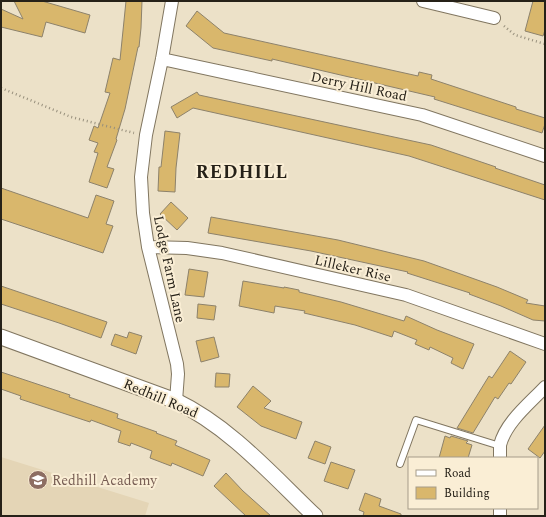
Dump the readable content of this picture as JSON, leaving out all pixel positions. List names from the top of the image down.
{
  "streets": {
    "street": [
      "Derry Hill Road",
      "Lilleker Rise",
      "Lodge Farm Lane",
      "Redhill Road"
    ]
  },
  "crossings": [
    ["Derry Hill Road", "Lodge Farm Lane"],
    ["Lilleker Rise", "Lodge Farm Lane"],
    ["Lodge Farm Lane", "Redhill Road"]
  ],
  "districts": ["REDHILL"],
  "places": {
    "school or university": ["Redhill Academy"]
  },
  "legend": ["Road", "Building"]
}
